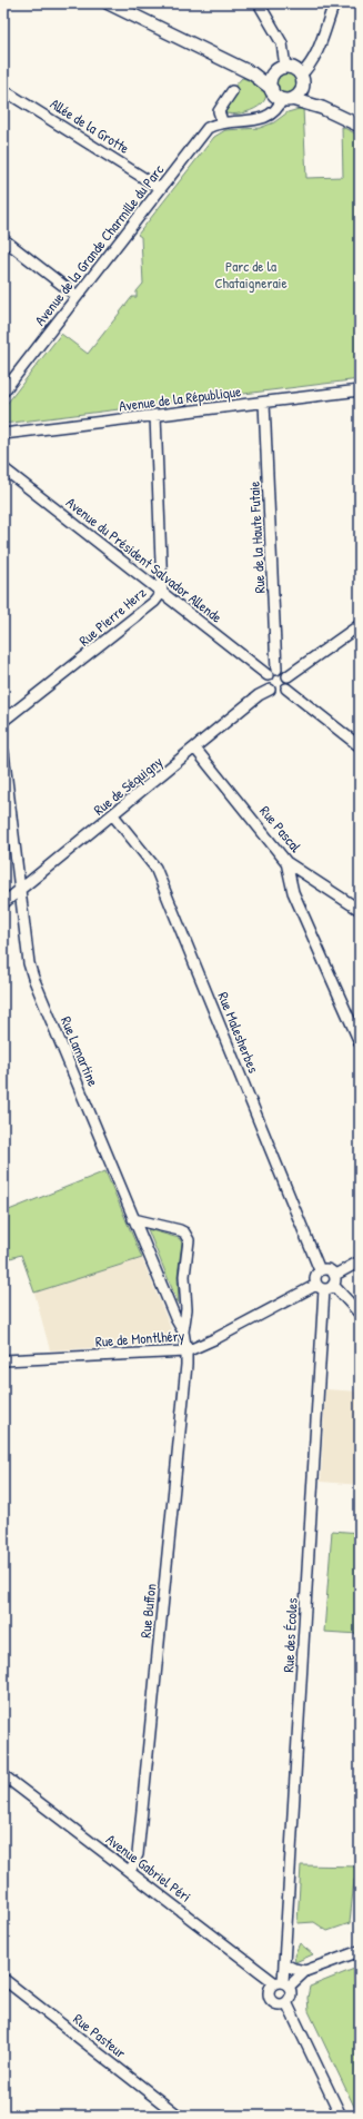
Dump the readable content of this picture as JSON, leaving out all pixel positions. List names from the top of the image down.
{
  "streets": {
    "street": [
      "Allée de la Grotte",
      "Avenue de la Grande Charmille du Parc",
      "Avenue de la République",
      "Rue de la Haute Futaie",
      "Avenue du Président Salvador Allende",
      "Rue Pierre Herz",
      "Rue de Séquigny",
      "Rue Pascal",
      "Rue Malesherbes",
      "Rue Lamartine",
      "Rue de Montlhéry",
      "Rue Buffon",
      "Rue des Écoles",
      "Avenue Gabriel Péri",
      "Rue Pasteur"
    ]
  },
  "crossings": [
    ["Allée de la Grotte", "Avenue de la Grande Charmille du Parc"],
    ["Avenue de la République", "Rue de la Haute Futaie"],
    ["Avenue de la République", "Rue Pierre Herz"],
    ["Rue de la Haute Futaie", "Avenue du Président Salvador Allende"],
    ["Rue de la Haute Futaie", "Rue de Séquigny"],
    ["Avenue du Président Salvador Allende", "Rue Pierre Herz"],
    ["Avenue du Président Salvador Allende", "Rue de Séquigny"],
    ["Rue de Séquigny", "Rue Pascal"],
    ["Rue de Séquigny", "Rue Malesherbes"],
    ["Rue de Séquigny", "Rue Lamartine"],
    ["Rue Malesherbes", "Rue des Écoles"],
    ["Rue Lamartine", "Rue de Montlhéry"],
    ["Rue Lamartine", "Rue Buffon"],
    ["Rue de Montlhéry", "Rue Buffon"],
    ["Rue de Montlhéry", "Rue des Écoles"],
    ["Rue Buffon", "Avenue Gabriel Péri"],
    ["Rue des Écoles", "Avenue Gabriel Péri"]
  ],
  "parks": ["Parc de la Chataigneraie"]
}
